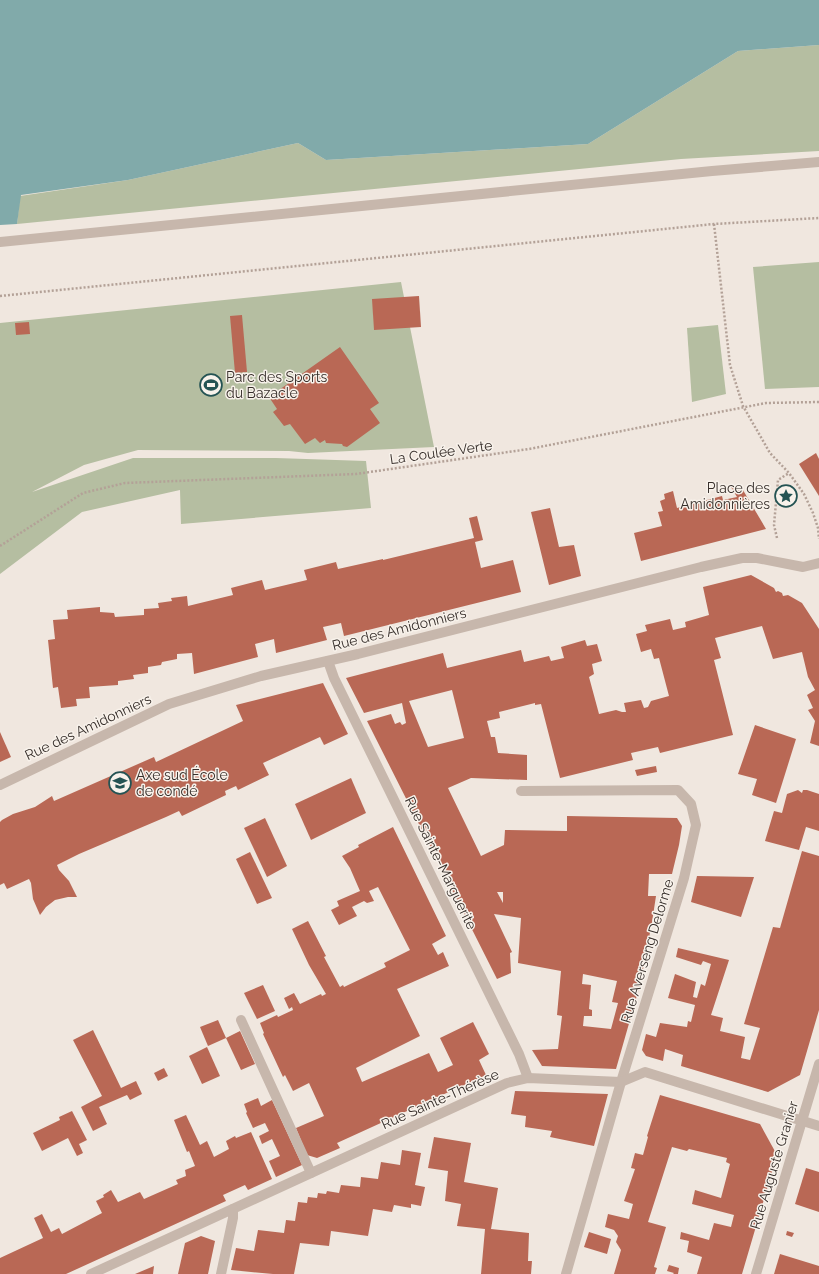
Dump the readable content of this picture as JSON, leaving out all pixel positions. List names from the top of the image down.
{
  "streets": {
    "street": [
      "Rue des Amidonniers",
      "Rue Sainte-Marguerite",
      "Rue Averseng Delorme",
      "Rue Sainte-Thérèse",
      "Rue Auguste Granier"
    ],
    "path": ["La Coulée Verte"]
  },
  "crossings": [
    ["Rue des Amidonniers", "Rue Sainte-Marguerite"],
    ["Rue Sainte-Marguerite", "Rue Sainte-Thérèse"],
    ["Rue Averseng Delorme", "Rue Sainte-Thérèse"],
    ["Rue Sainte-Thérèse", "Rue Auguste Granier"]
  ],
  "places": {
    "sports": ["Parc des Sports du Bazacle"],
    "place": ["Place des Amidonnières"],
    "school or university": ["Axe sud École de condé"]
  }
}
